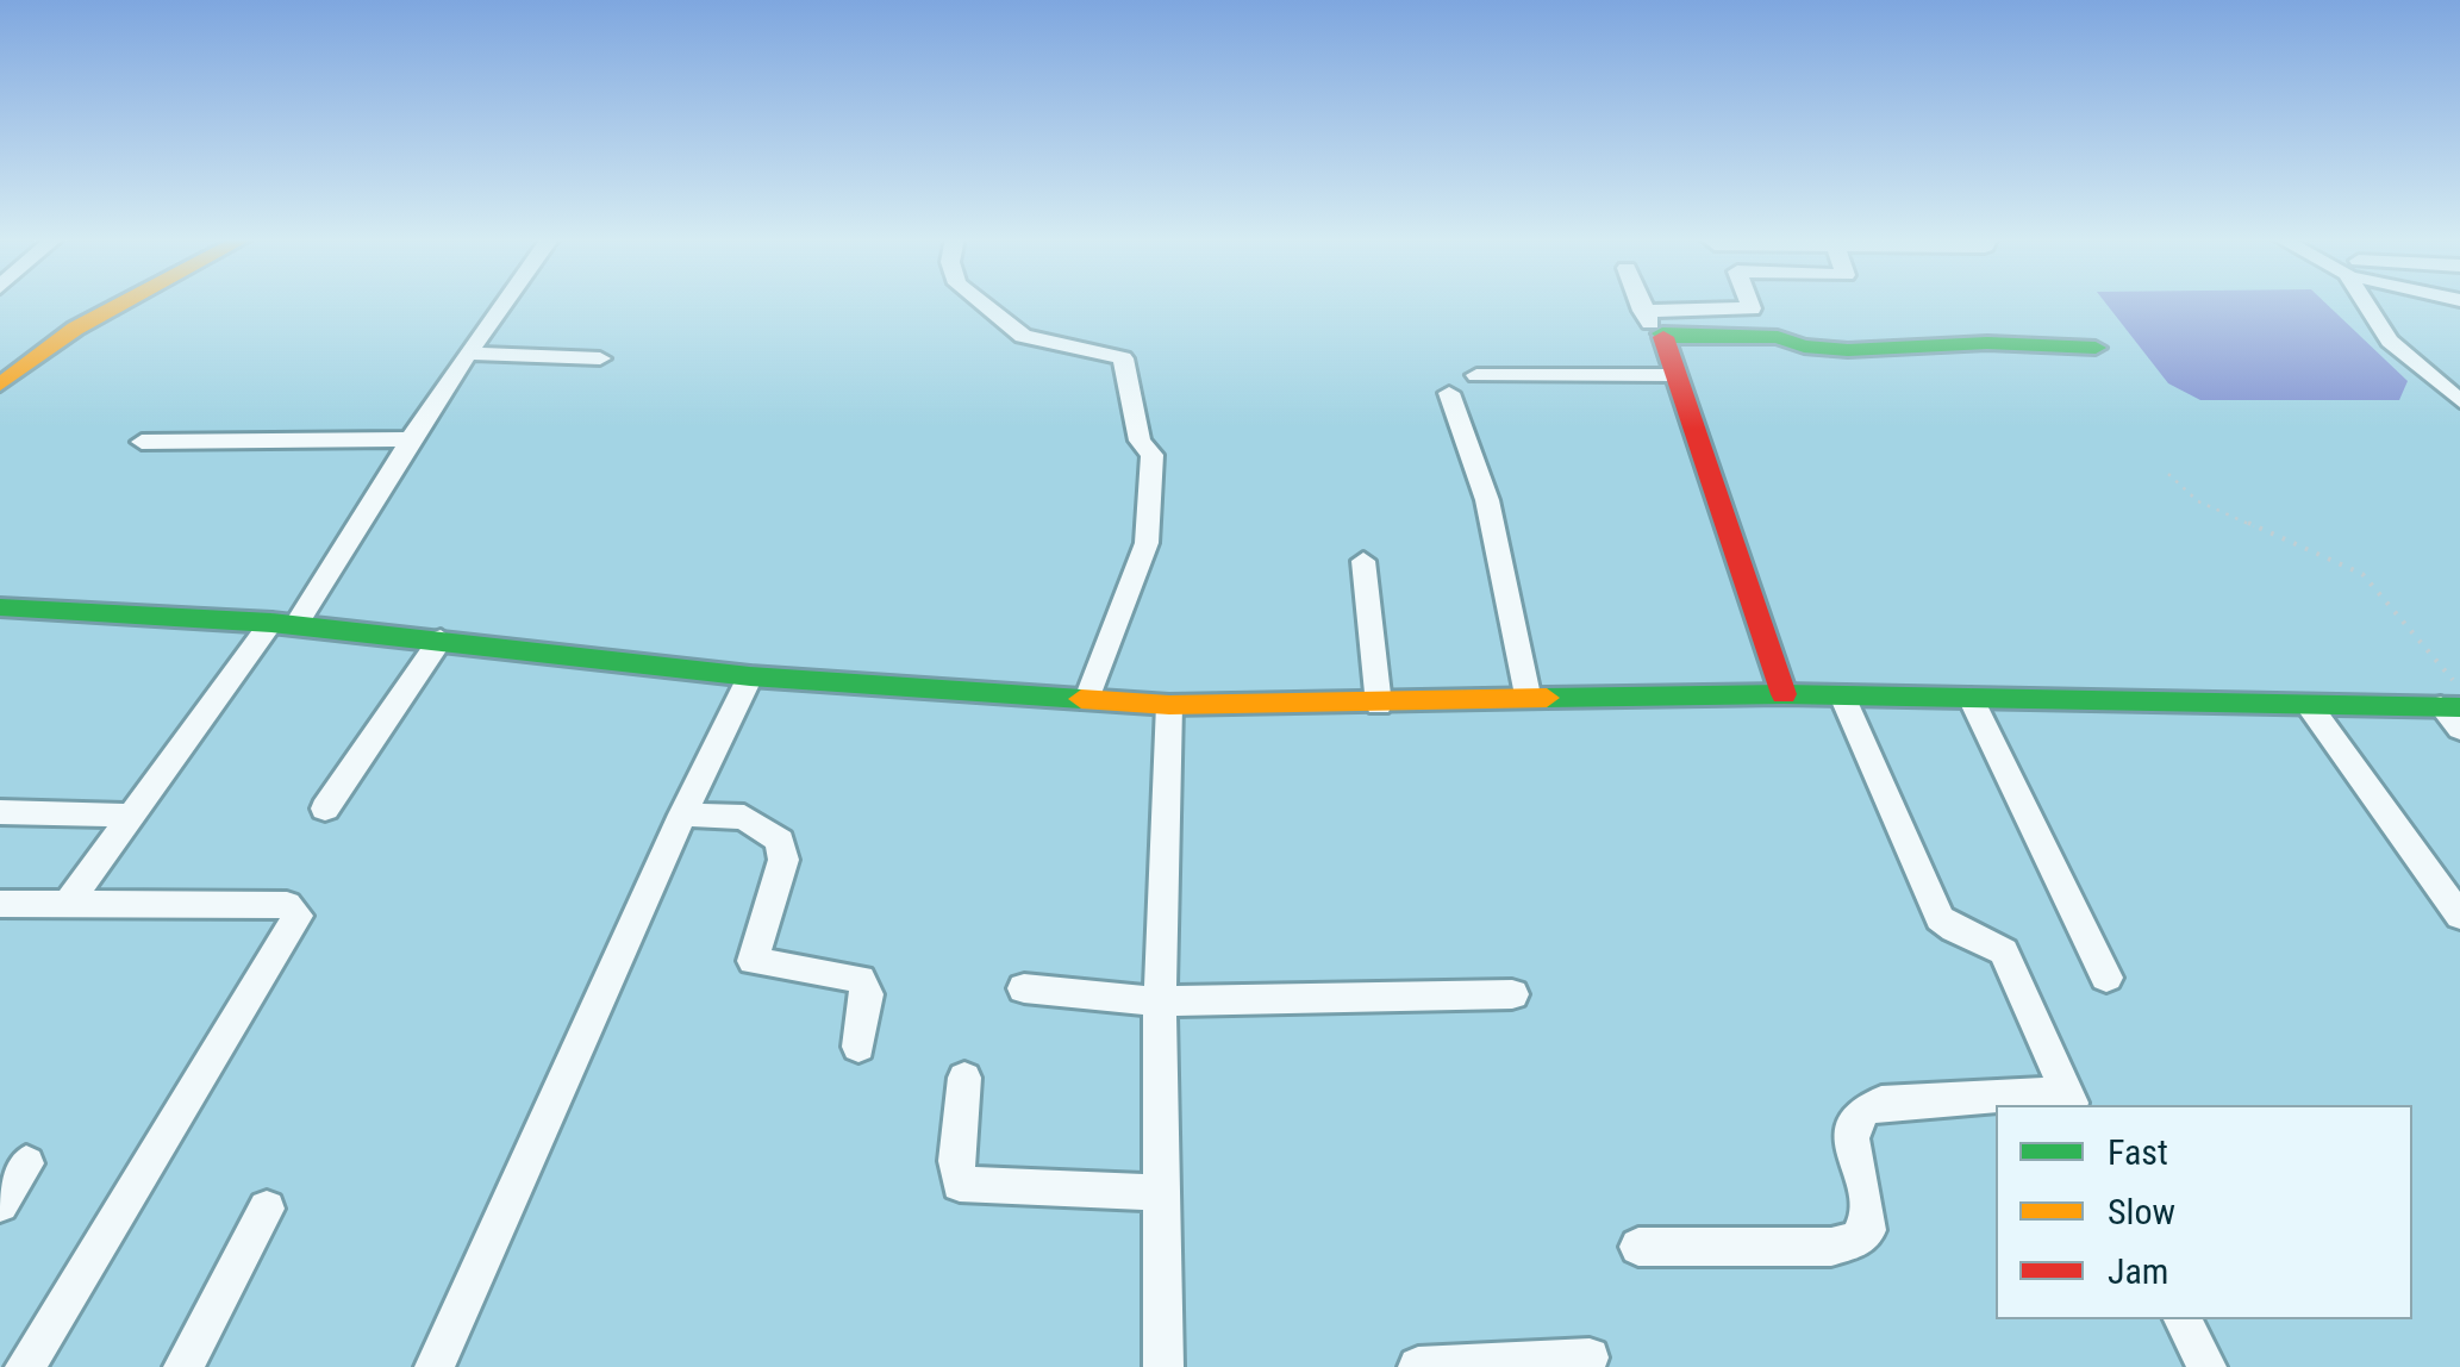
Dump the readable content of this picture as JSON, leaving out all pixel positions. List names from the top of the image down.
{
  "legend": ["Fast", "Slow", "Jam"]
}
